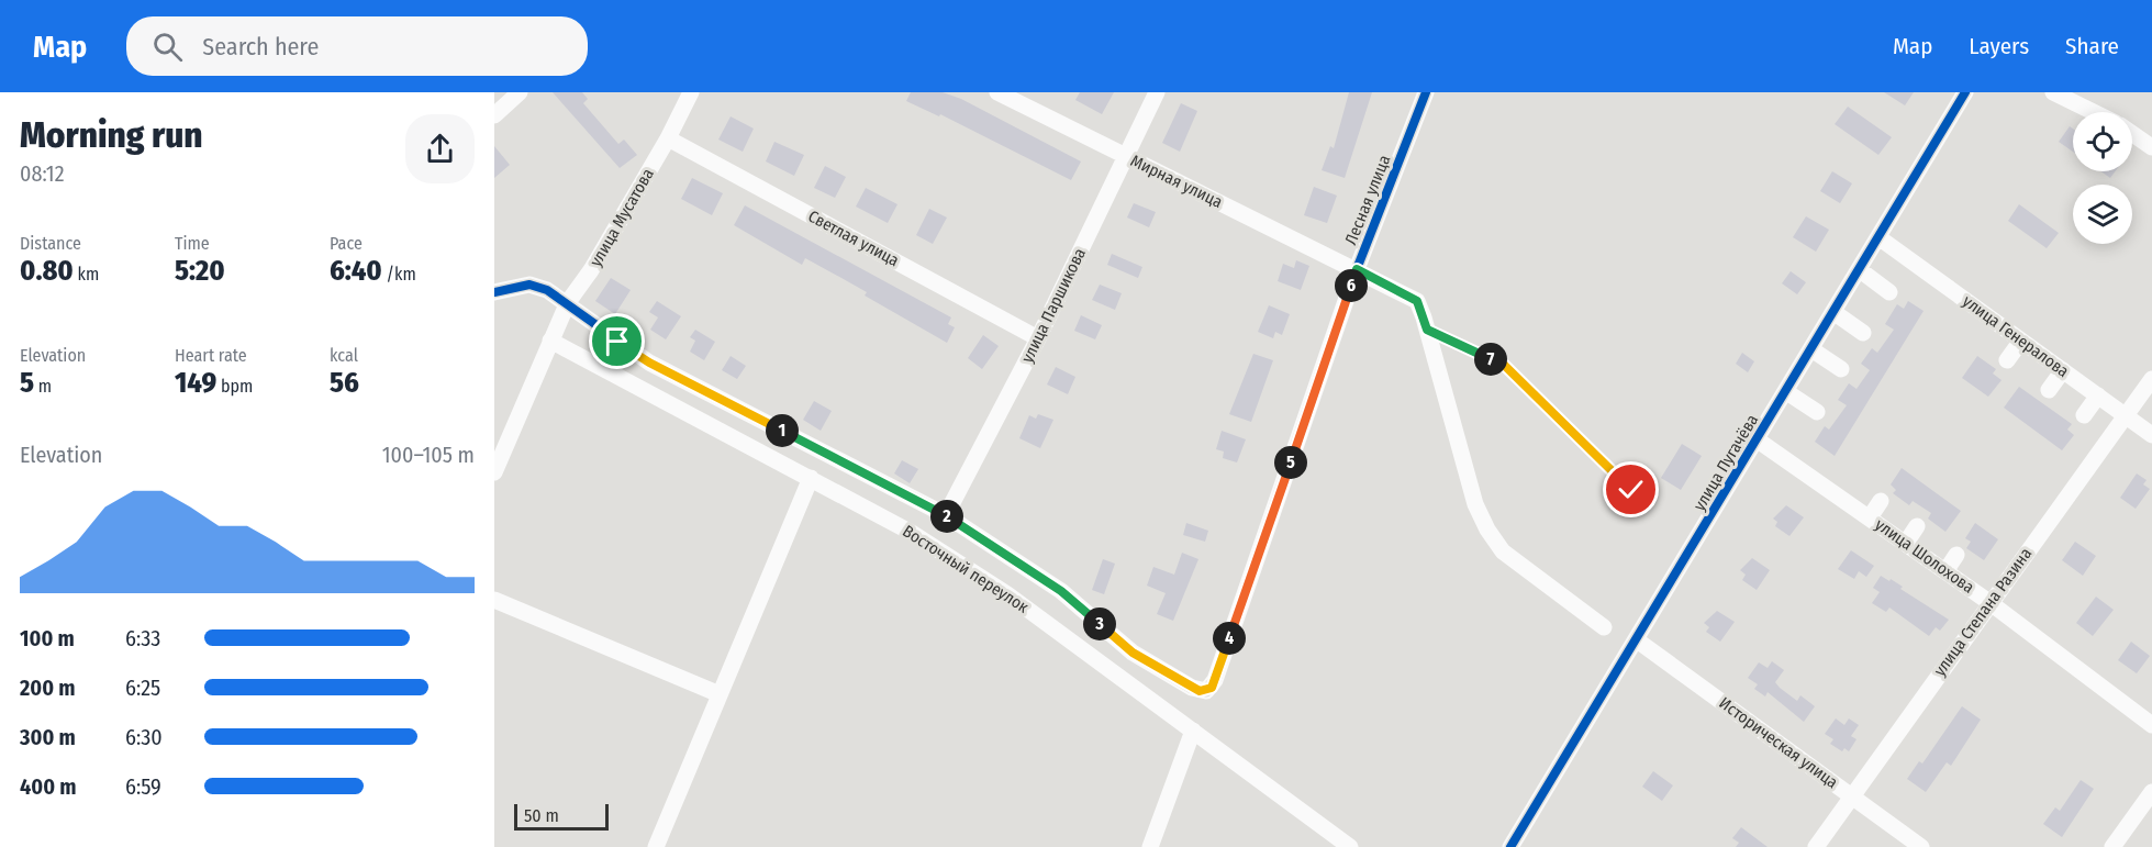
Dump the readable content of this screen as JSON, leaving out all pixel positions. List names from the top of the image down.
{
  "streets": {
    "street": [
      "Мирная улица",
      "Лесная улица",
      "улица Мусатова",
      "Светлая улица",
      "улица Паршикова",
      "улица Генералова",
      "улица Пугачёва",
      "улица Шолохова",
      "Восточный переулок",
      "улица Степана Разина",
      "Историческая улица"
    ]
  },
  "crossings": [
    ["Мирная улица", "Лесная улица"],
    ["Мирная улица", "улица Паршикова"],
    ["Лесная улица", "Восточный переулок"],
    ["улица Мусатова", "Светлая улица"],
    ["улица Мусатова", "Восточный переулок"],
    ["Светлая улица", "улица Паршикова"],
    ["улица Паршикова", "Восточный переулок"],
    ["улица Генералова", "улица Пугачёва"],
    ["улица Генералова", "улица Степана Разина"],
    ["улица Пугачёва", "улица Шолохова"],
    ["улица Пугачёва", "Историческая улица"],
    ["улица Шолохова", "улица Степана Разина"],
    ["улица Степана Разина", "Историческая улица"]
  ],
  "scale_bar": "50 m",
  "page": {
    "header": "Map",
    "search": "Search here",
    "nav": ["Map", "Layers", "Share"],
    "heading": ["Morning run", "08:12"],
    "stats": [
      ["Distance", "0.80 km"],
      ["Time", "5:20"],
      ["Pace", "6:40 /km"],
      ["Elevation", "5 m"],
      ["Heart rate", "149 bpm"],
      ["kcal", "56"]
    ],
    "pins": [
      "6",
      "7",
      "1",
      "5",
      "2",
      "3",
      "4"
    ],
    "chart": ["Elevation", "100–105 m"],
    "list": [
      {
        "name": "100 m",
        "note": "6:33"
      },
      {
        "name": "200 m",
        "note": "6:25"
      },
      {
        "name": "300 m",
        "note": "6:30"
      },
      {
        "name": "400 m",
        "note": "6:59"
      }
    ],
    "scale": "50 m"
  }
}
